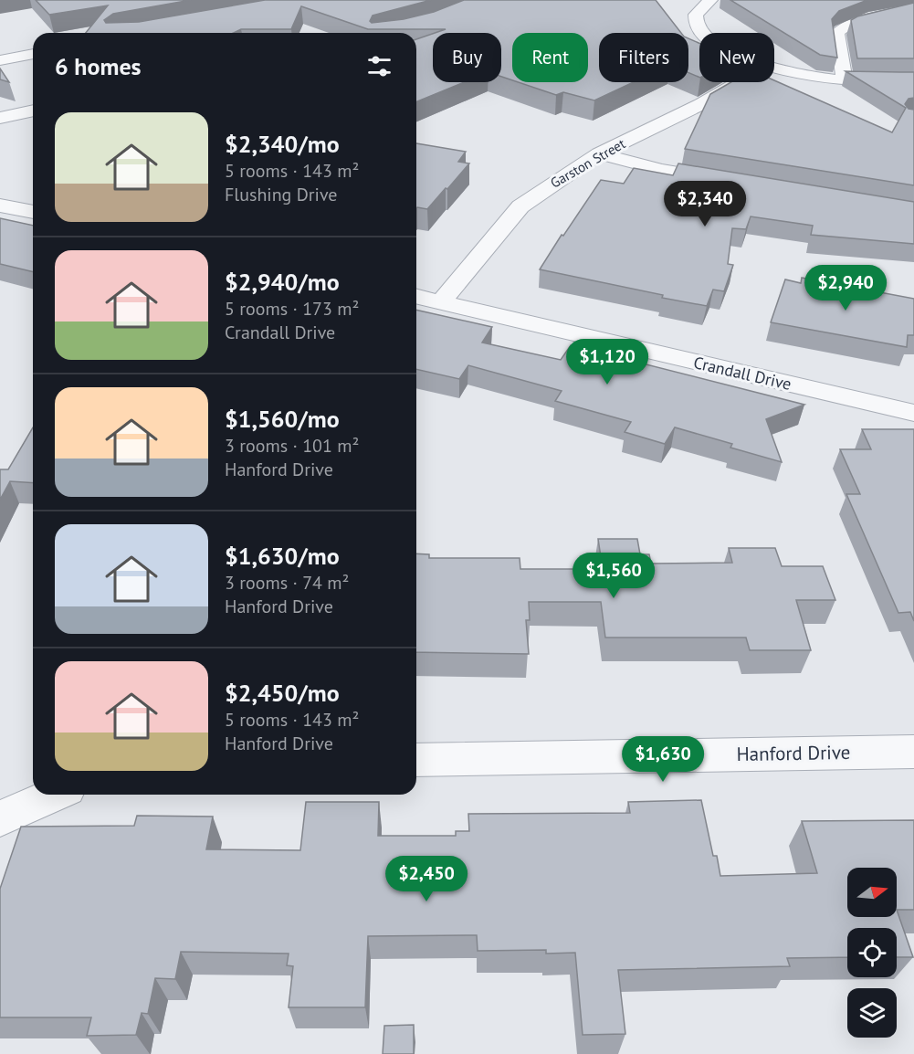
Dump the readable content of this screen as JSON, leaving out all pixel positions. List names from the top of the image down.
{
  "streets": {
    "street": ["Garston Street", "Crandall Drive", "Hanford Drive"]
  },
  "crossings": [
    ["Garston Street", "Crandall Drive"]
  ],
  "north": "right",
  "page": {
    "chip": [
      "Buy",
      "Rent",
      "Filters",
      "New"
    ],
    "heading": "6 homes",
    "list": [
      {
        "name": "$2,340/mo",
        "note": "5 rooms · 143 m² · Flushing Drive"
      },
      {
        "name": "$2,940/mo",
        "note": "5 rooms · 173 m² · Crandall Drive"
      },
      {
        "name": "$1,560/mo",
        "note": "3 rooms · 101 m² · Hanford Drive"
      },
      {
        "name": "$1,630/mo",
        "note": "3 rooms · 74 m² · Hanford Drive"
      },
      {
        "name": "$2,450/mo",
        "note": "5 rooms · 143 m² · Hanford Drive"
      }
    ],
    "price": [
      "$2,340",
      "$2,940",
      "$1,120",
      "$1,560",
      "$1,630",
      "$2,450"
    ]
  }
}
